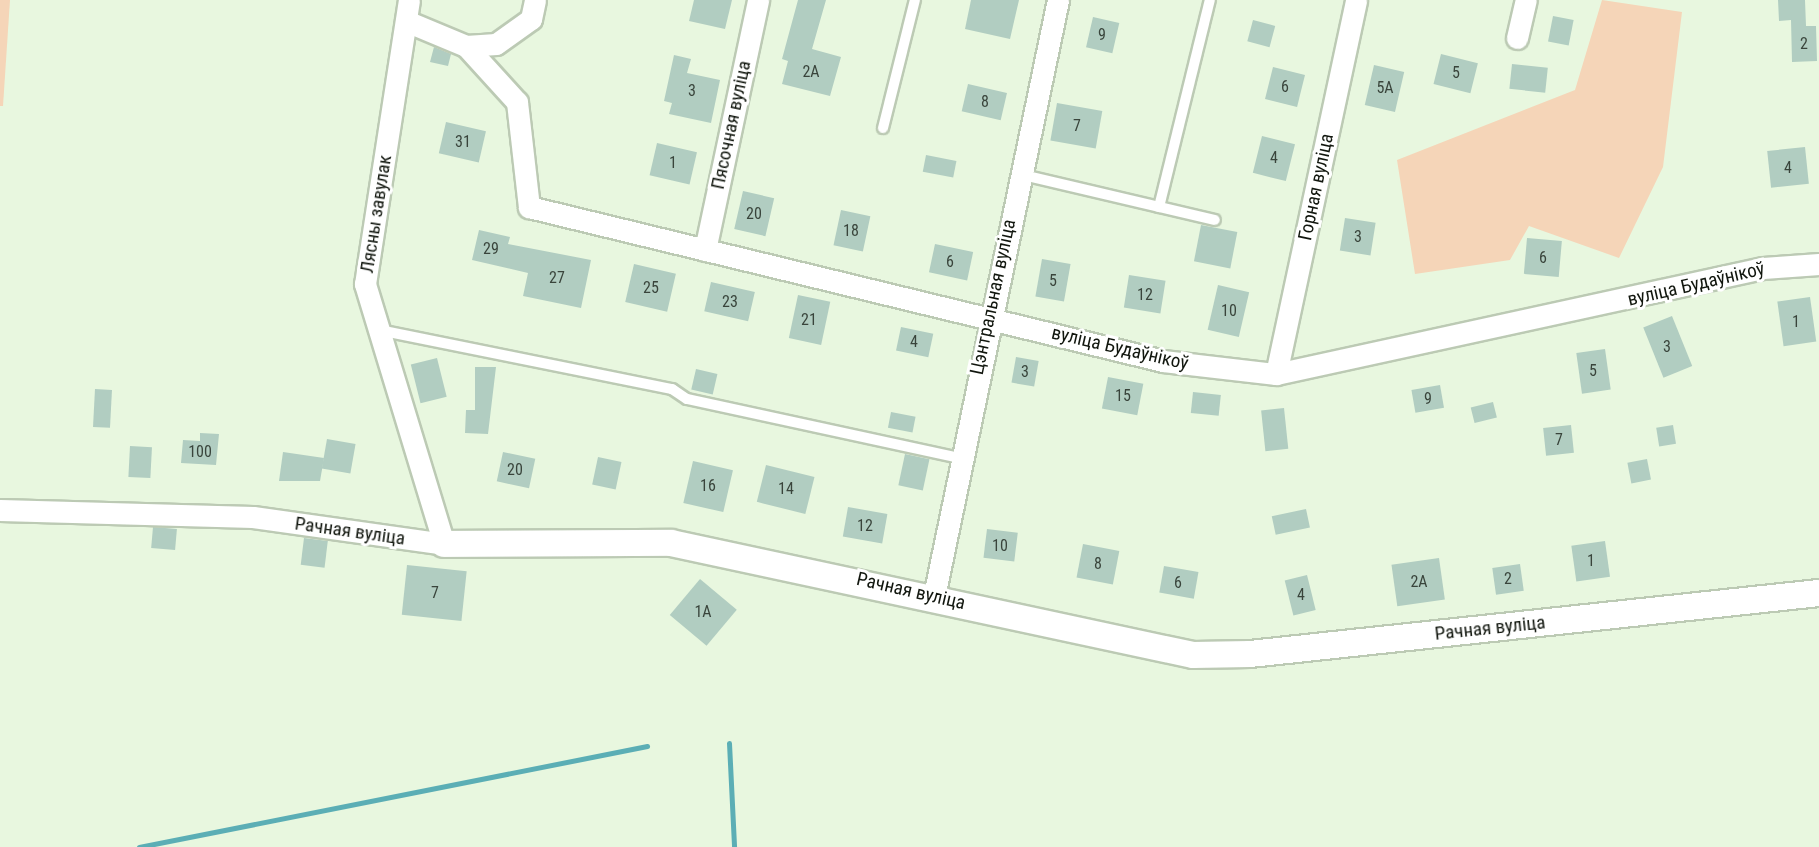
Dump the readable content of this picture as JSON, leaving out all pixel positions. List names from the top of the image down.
{
  "streets": {
    "street": [
      "Пясочная вуліца",
      "Горная вуліца",
      "Лясны завулак",
      "вуліца Будаўнікоў",
      "Цэнтральная вуліца",
      "Рачная вуліца"
    ]
  },
  "crossings": [
    ["Пясочная вуліца", "вуліца Будаўнікоў"],
    ["Горная вуліца", "вуліца Будаўнікоў"],
    ["Лясны завулак", "Рачная вуліца"],
    ["вуліца Будаўнікоў", "Цэнтральная вуліца"],
    ["Цэнтральная вуліца", "Рачная вуліца"]
  ],
  "house_numbers": [
    "9",
    "2",
    "2А",
    "5",
    "6",
    "5А",
    "3",
    "8",
    "7",
    "31",
    "4",
    "1",
    "4",
    "20",
    "18",
    "3",
    "29",
    "6",
    "6",
    "27",
    "5",
    "25",
    "12",
    "23",
    "10",
    "21",
    "1",
    "4",
    "3",
    "5",
    "3",
    "15",
    "9",
    "7",
    "100",
    "20",
    "16",
    "14",
    "12",
    "10",
    "1",
    "8",
    "2",
    "2А",
    "6",
    "7",
    "4",
    "1А"
  ]
}
